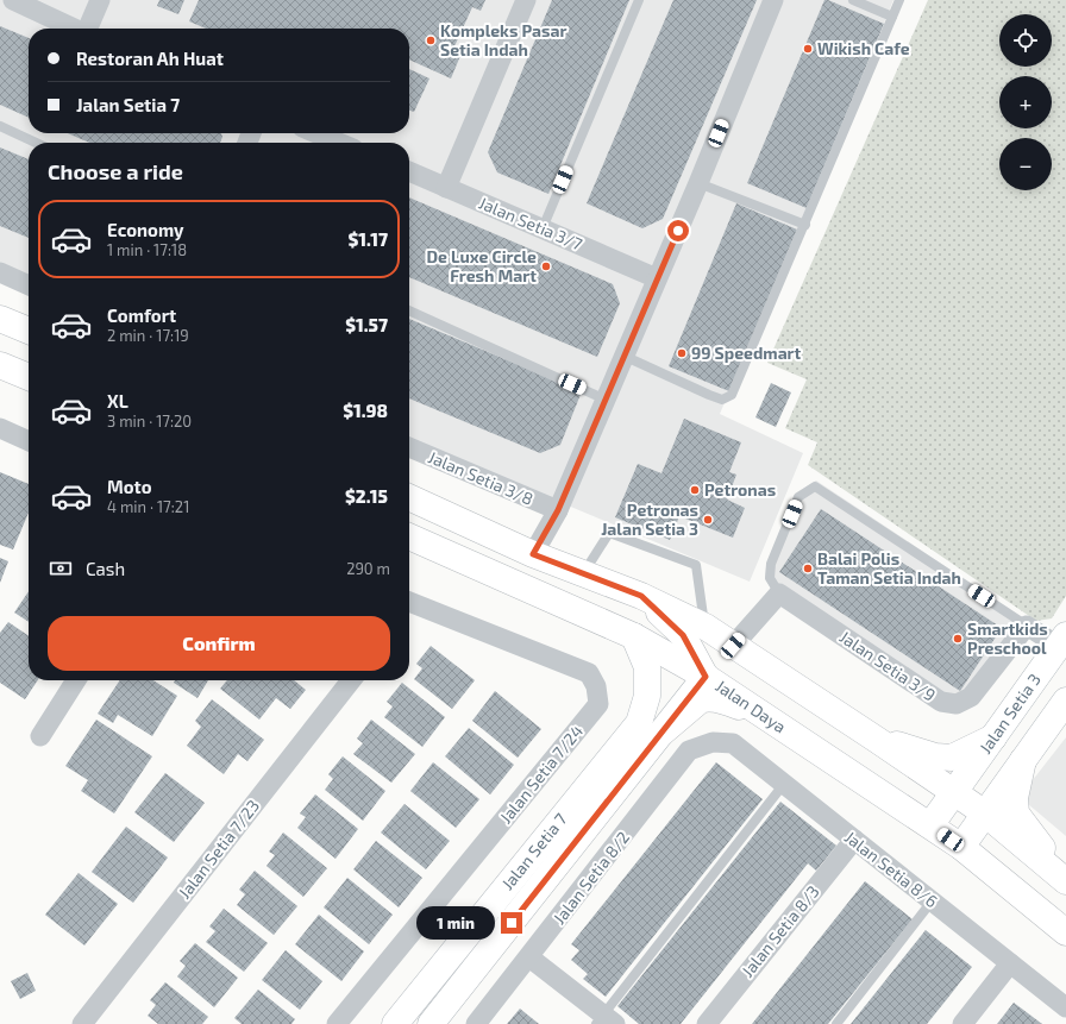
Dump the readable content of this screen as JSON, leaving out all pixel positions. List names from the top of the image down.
{
  "streets": {
    "main road": ["Jalan Daya", "Jalan Setia 3", "Jalan Setia 7"],
    "street": [
      "Jalan Setia 3/7",
      "Jalan Setia 3/8",
      "Jalan Setia 3/9",
      "Jalan Setia 7/24",
      "Jalan Setia 7/23",
      "Jalan Setia 8/6",
      "Jalan Setia 8/2",
      "Jalan Setia 8/3"
    ]
  },
  "crossings": [
    ["Jalan Daya", "Jalan Setia 3"],
    ["Jalan Setia 8/6", "Jalan Setia 8/2"],
    ["Jalan Setia 8/6", "Jalan Setia 8/3"]
  ],
  "places": [
    "Kompleks Pasar Setia Indah",
    "Wikish Cafe",
    "De Luxe Circle Fresh Mart",
    "99 Speedmart",
    "Petronas",
    "Petronas Jalan Setia 3",
    "Balai Polis Taman Setia Indah",
    "Smartkids Preschool"
  ],
  "page": {
    "map_buttons": ["+", "−"],
    "banner": ["Restoran Ah Huat", "Jalan Setia 7"],
    "heading": "Choose a ride",
    "list": [
      {
        "name": "Economy",
        "note": "1 min · 17:18",
        "value": "$1.17"
      },
      {
        "name": "Comfort",
        "note": "2 min · 17:19",
        "value": "$1.57"
      },
      {
        "name": "XL",
        "note": "3 min · 17:20",
        "value": "$1.98"
      },
      {
        "name": "Moto",
        "note": "4 min · 17:21",
        "value": "$2.15"
      }
    ],
    "pay": ["Cash", "290 m"],
    "buttons": "Confirm",
    "bubble": "1 min"
  }
}
